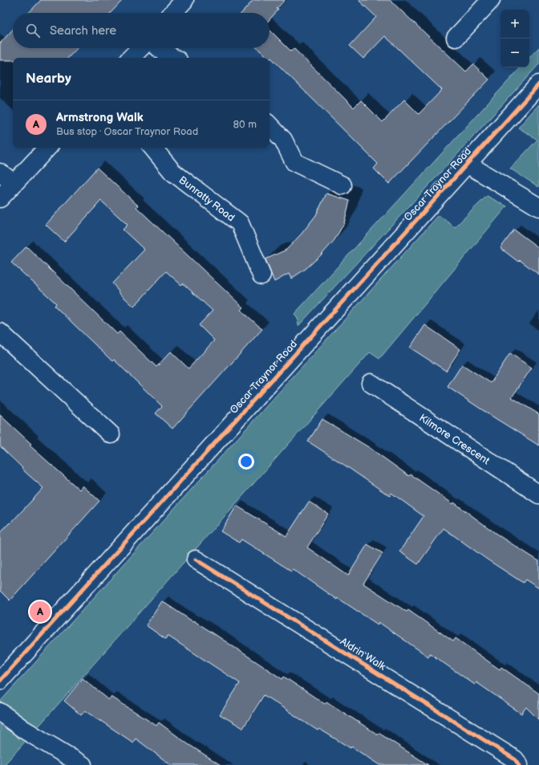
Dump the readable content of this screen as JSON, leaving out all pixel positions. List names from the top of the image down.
{
  "streets": {
    "street": [
      "Oscar Traynor Road",
      "Bunratty Road",
      "Kilmore Crescent",
      "Aldrin Walk"
    ]
  },
  "page": {
    "map_buttons": ["+", "−"],
    "search": "Search here",
    "heading": "Nearby",
    "list": [
      {
        "mark": "A",
        "name": "Armstrong Walk",
        "note": "Bus stop · Oscar Traynor Road",
        "value": "80 m"
      }
    ],
    "pins": "A"
  }
}
